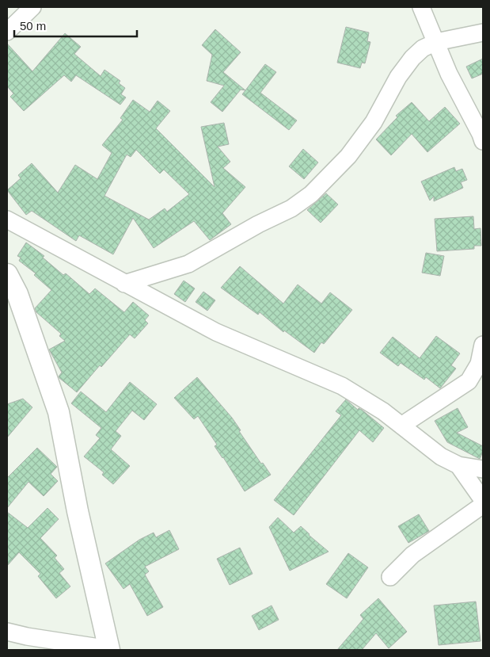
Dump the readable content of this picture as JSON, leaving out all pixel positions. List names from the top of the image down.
{
  "scale_bar": "50 m"
}
